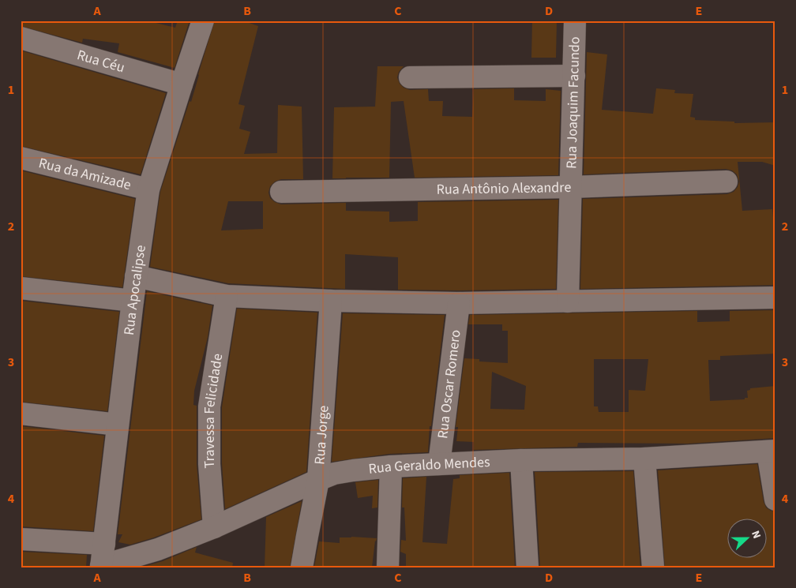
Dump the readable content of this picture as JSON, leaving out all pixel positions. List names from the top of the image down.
{
  "streets": {
    "street": [
      "Rua Céu",
      "Rua Joaquim Facundo",
      "Rua da Amizade",
      "Rua Antônio Alexandre",
      "Rua Apocalipse",
      "Rua Oscar Romero",
      "Travessa Felicidade",
      "Rua Jorge",
      "Rua Geraldo Mendes"
    ]
  },
  "crossings": [
    ["Rua Céu", "Rua Apocalipse"],
    ["Rua Joaquim Facundo", "Rua Antônio Alexandre"],
    ["Rua da Amizade", "Rua Apocalipse"],
    ["Rua Apocalipse", "Rua Geraldo Mendes"],
    ["Rua Oscar Romero", "Rua Geraldo Mendes"],
    ["Travessa Felicidade", "Rua Geraldo Mendes"],
    ["Rua Jorge", "Rua Geraldo Mendes"]
  ],
  "north": "right",
  "grid": {
    "columns": [
      "A",
      "B",
      "C",
      "D",
      "E"
    ],
    "rows": [
      "1",
      "2",
      "3",
      "4"
    ]
  }
}
